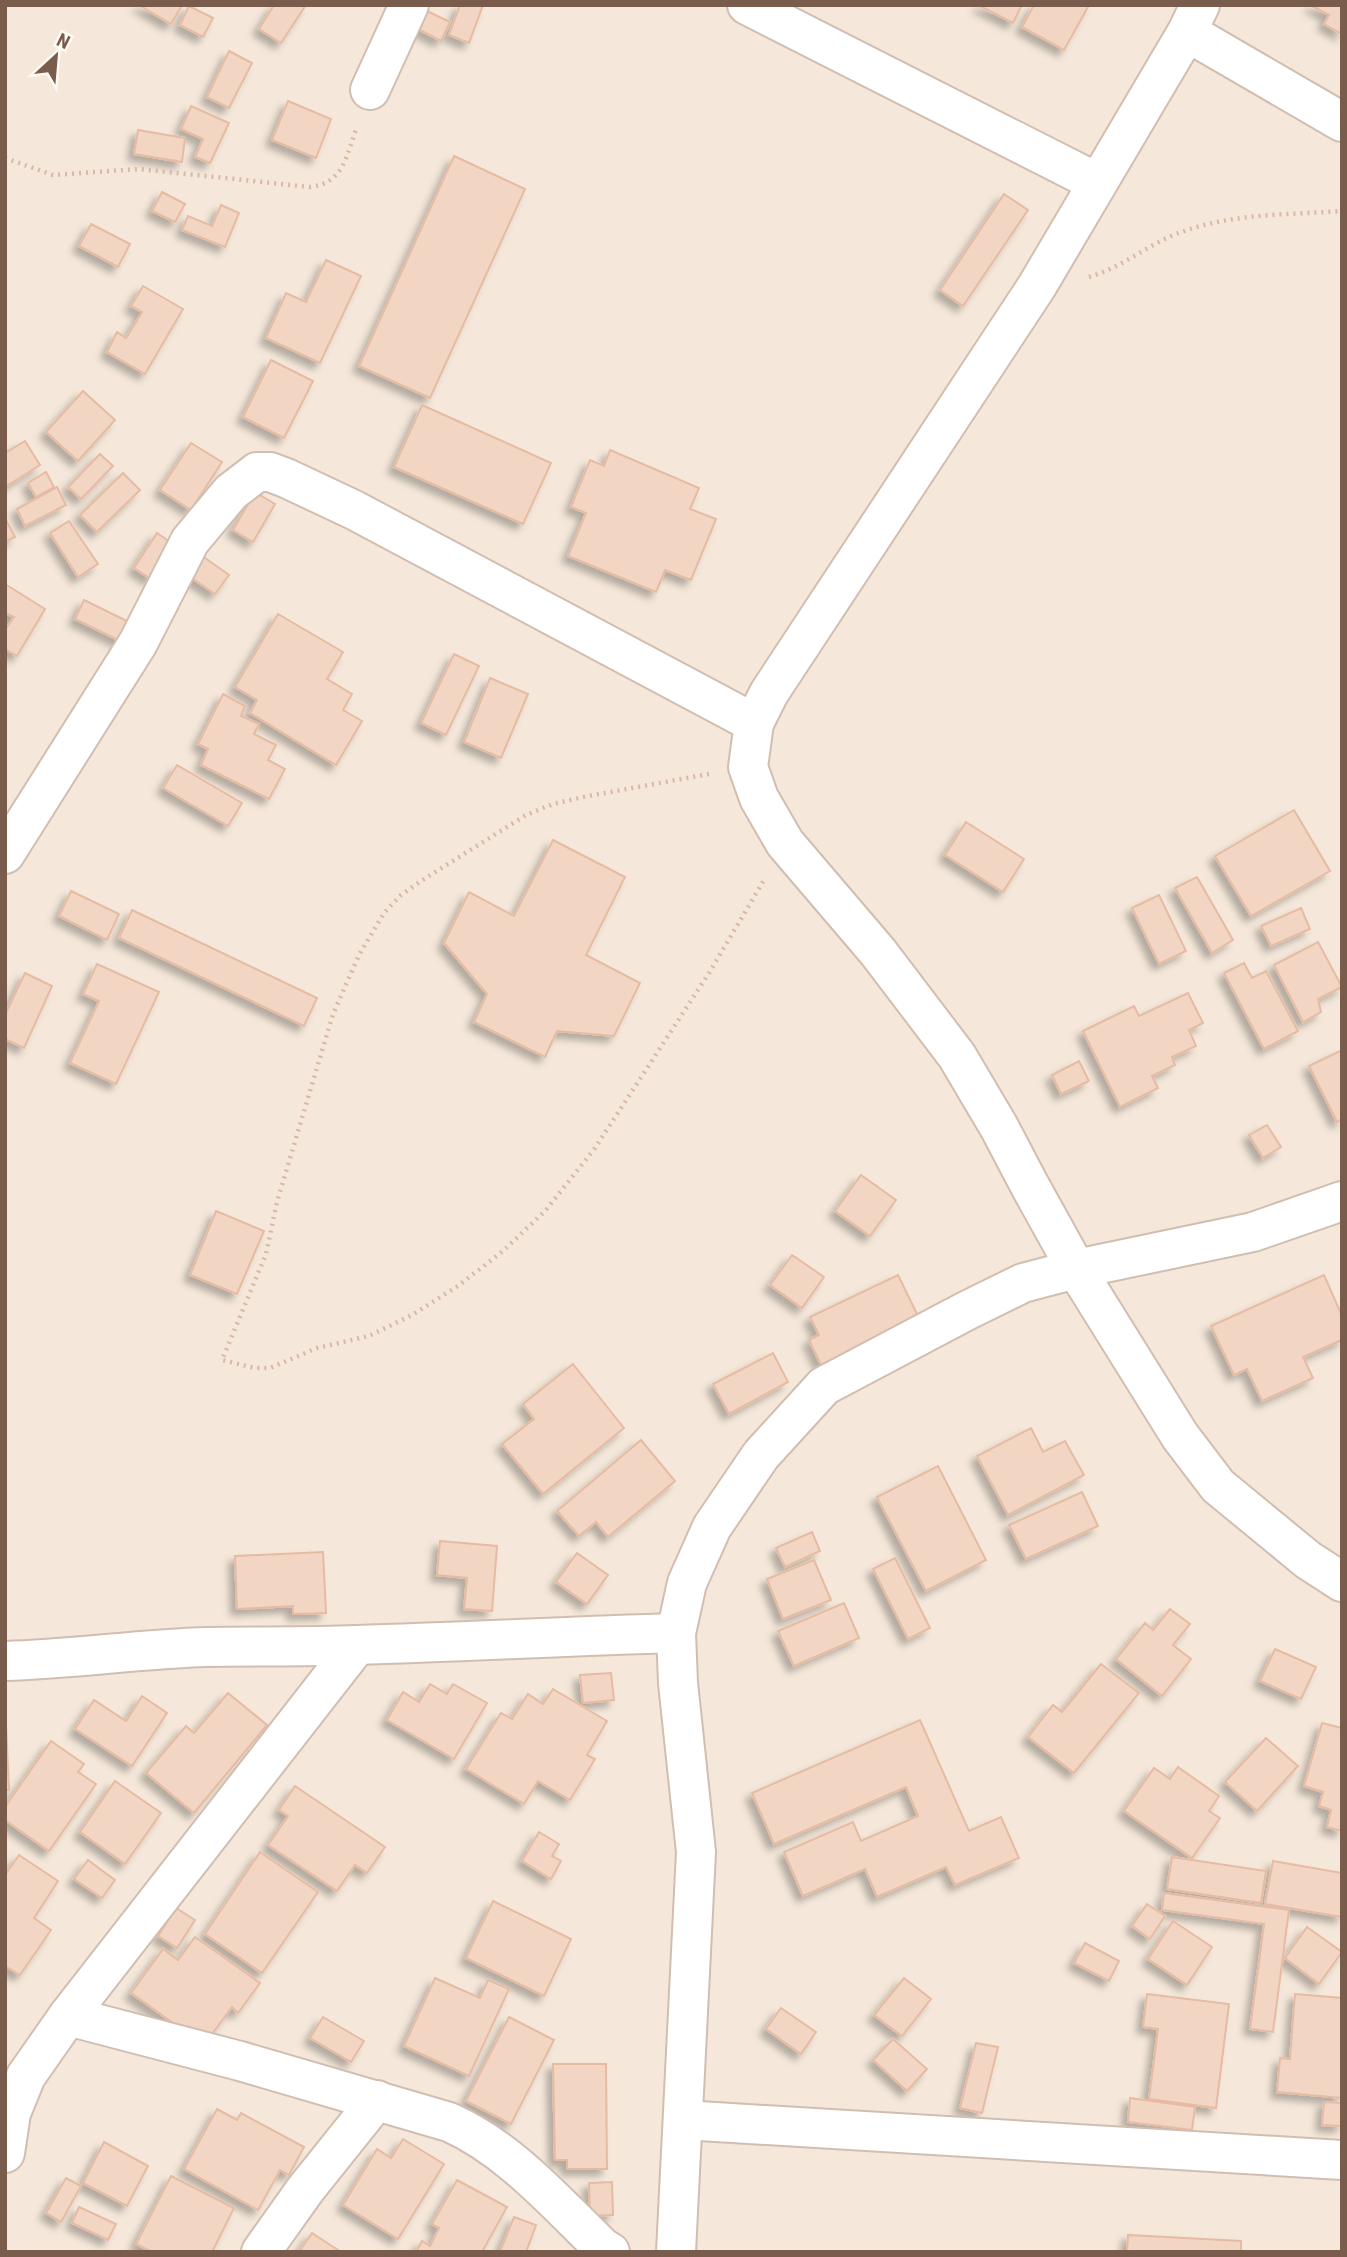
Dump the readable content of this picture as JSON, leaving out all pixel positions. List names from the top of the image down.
{
  "north": "top right"
}
